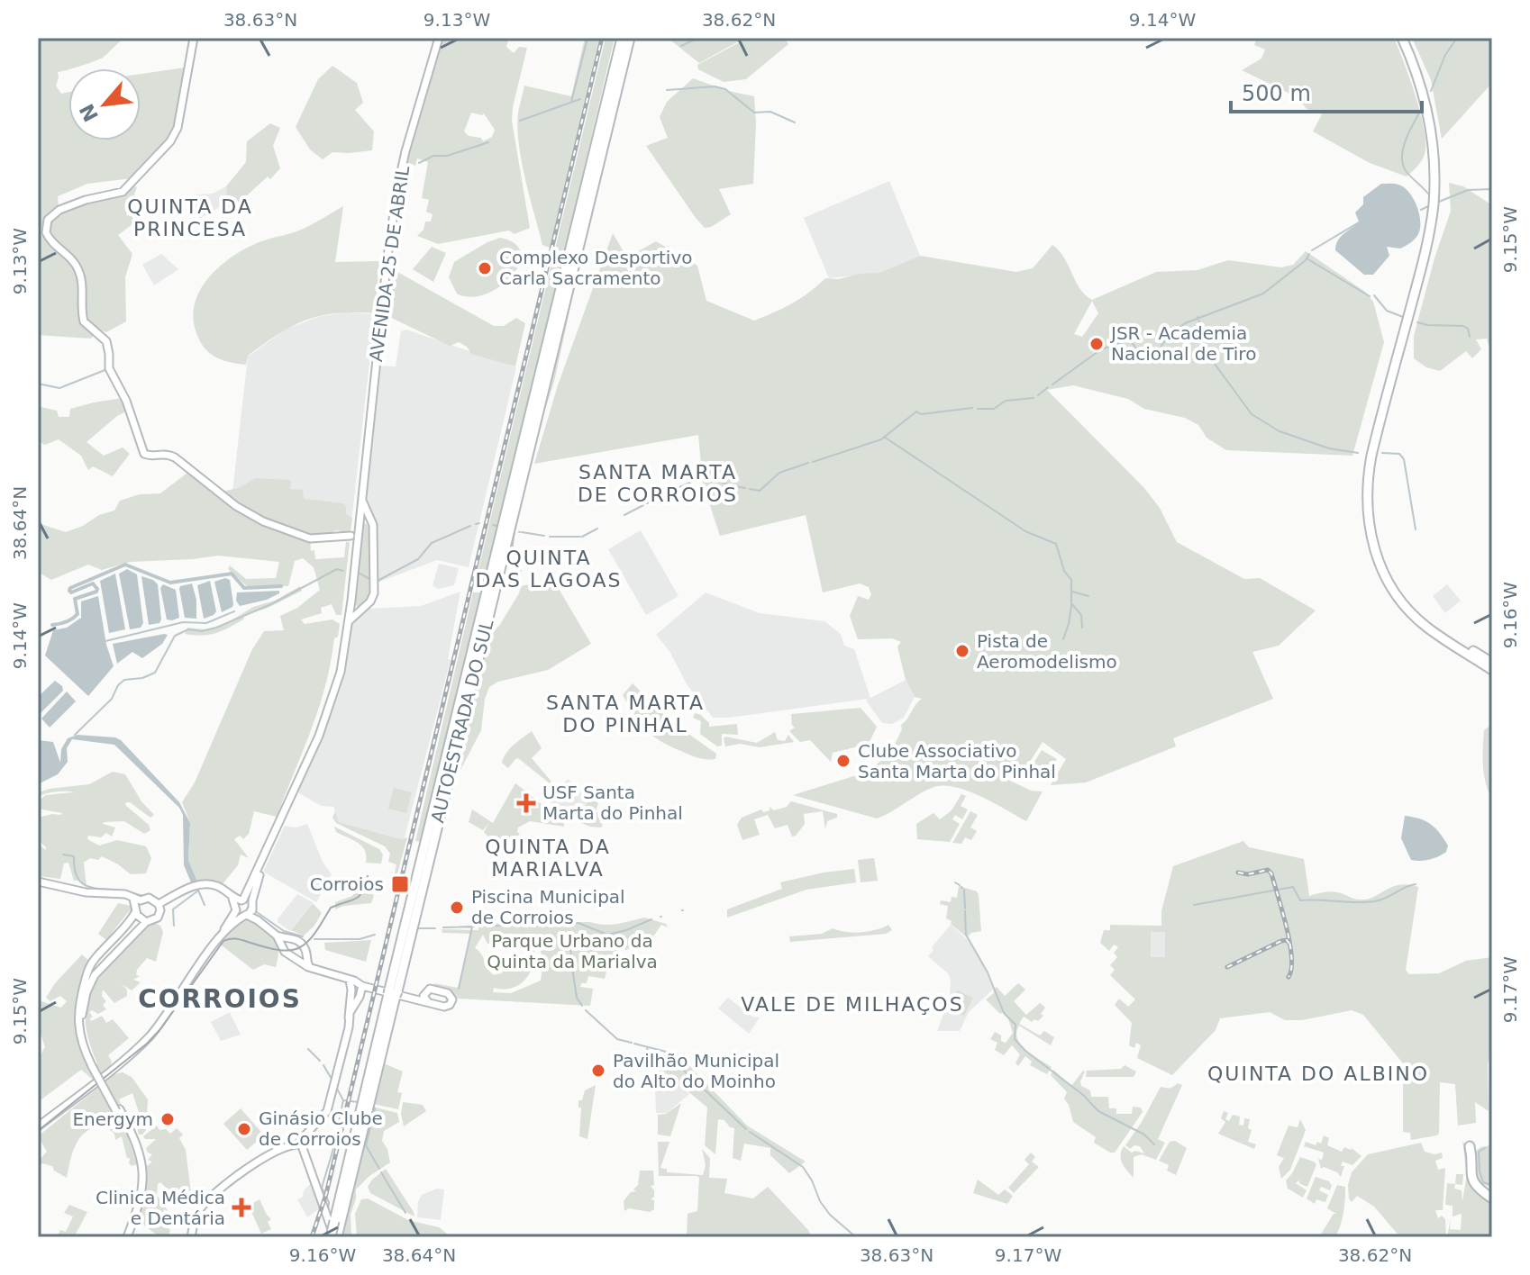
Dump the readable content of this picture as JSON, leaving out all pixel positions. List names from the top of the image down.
{
  "streets": {
    "highway": ["AUTOESTRADA DO SUL"],
    "main road": ["AVENIDA 25 DE ABRIL"]
  },
  "districts": [
    "QUINTA DA PRINCESA",
    "SANTA MARTA DE CORROIOS",
    "QUINTA DAS LAGOAS",
    "SANTA MARTA DO PINHAL",
    "QUINTA DA MARIALVA",
    "CORROIOS",
    "VALE DE MILHAÇOS",
    "QUINTA DO ALBINO"
  ],
  "parks": ["Parque Urbano da Quinta da Marialva"],
  "places": {
    "other": [
      "Complexo Desportivo Carla Sacramento",
      "JSR - Academia Nacional de Tiro",
      "Pista de Aeromodelismo",
      "Clube Associativo Santa Marta do Pinhal",
      "Piscina Municipal de Corroios",
      "Pavilhão Municipal do Alto do Moinho",
      "Energym",
      "Ginásio Clube de Corroios"
    ],
    "health": ["USF Santa Marta do Pinhal", "Clinica Médica e Dentária"],
    "transit": ["Corroios"]
  },
  "scale_bar": "500 m",
  "north": "bottom left",
  "coordinates": [
    "38.63°N",
    "9.13°W",
    "38.62°N",
    "9.14°W",
    "9.15°W",
    "38.64°N",
    "9.16°W",
    "9.17°W"
  ]
}
